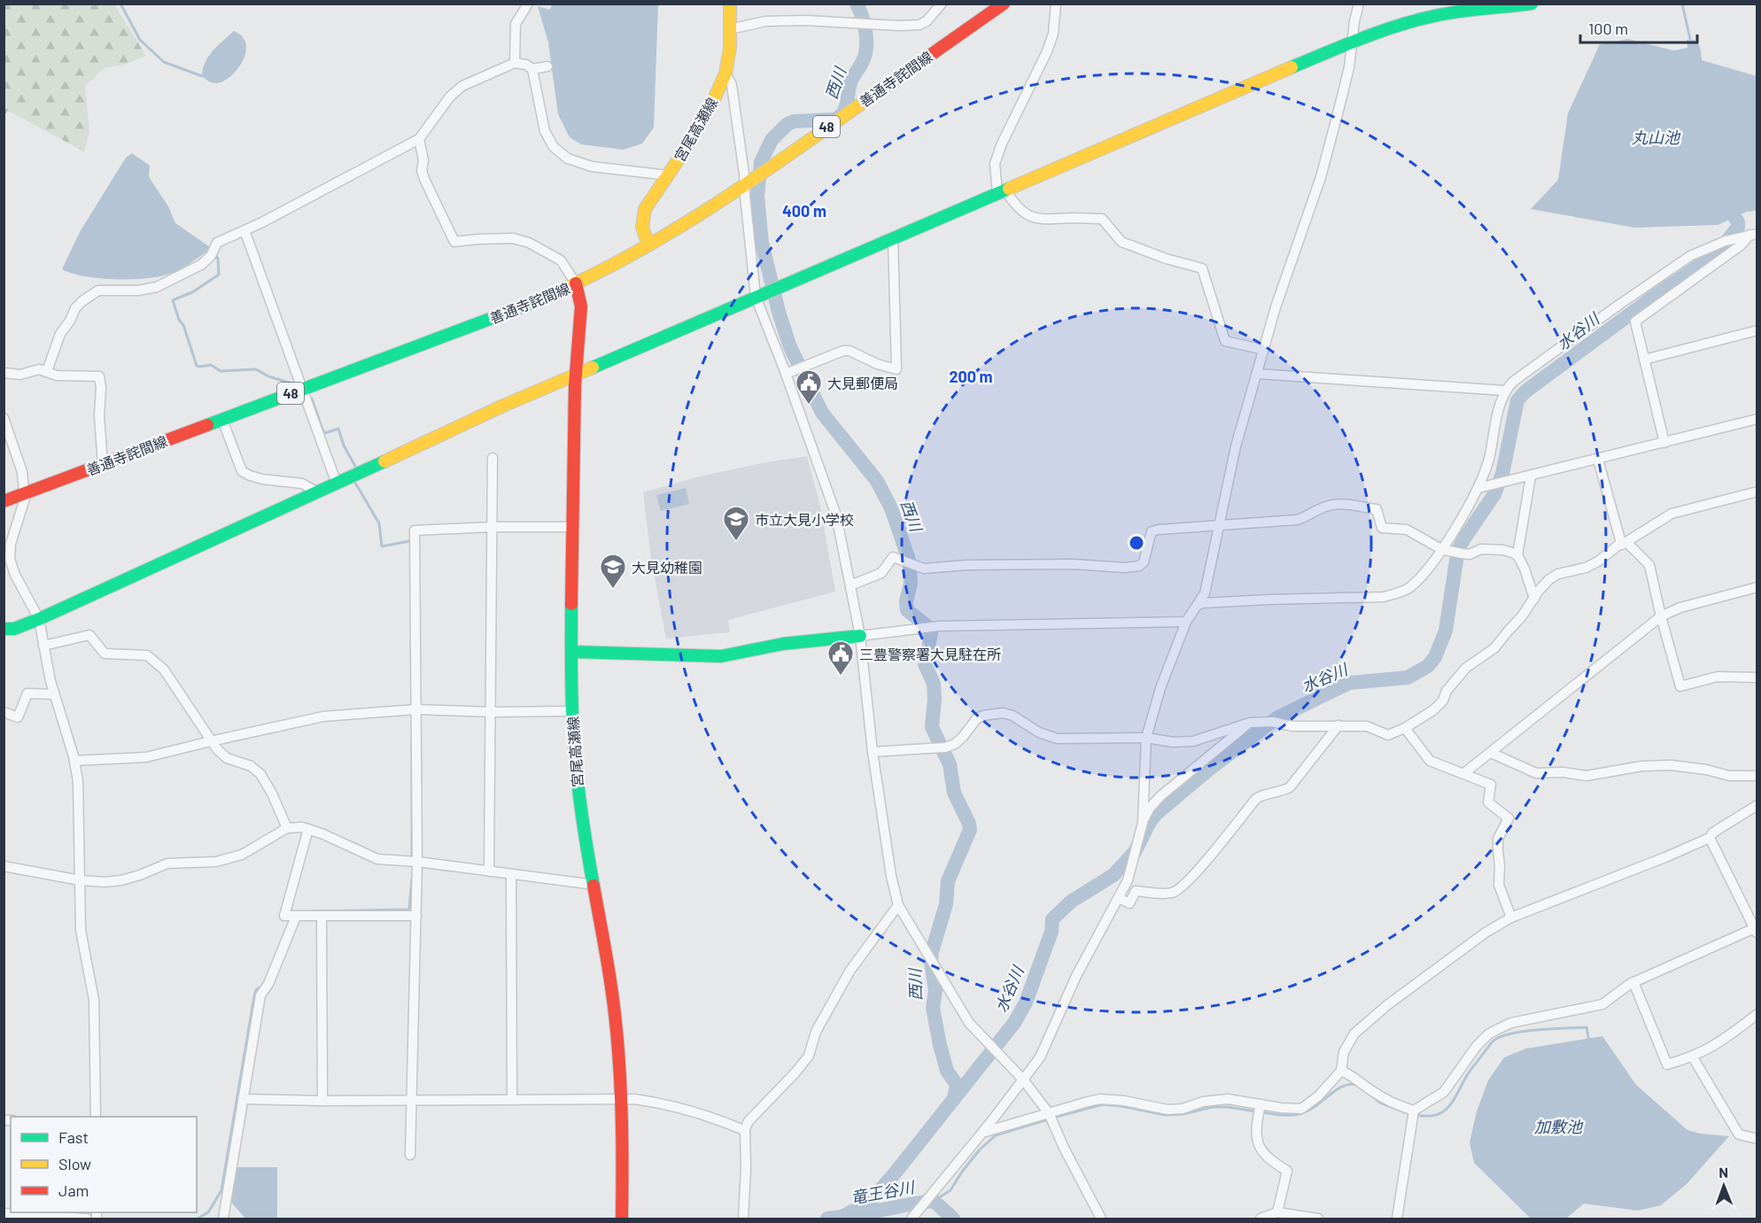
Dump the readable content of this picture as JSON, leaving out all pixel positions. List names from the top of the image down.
{
  "streets": {
    "main road": ["善通寺詫間線", "48", "宮尾高瀬線"]
  },
  "crossings": [
    ["善通寺詫間線", "宮尾高瀬線"]
  ],
  "water": [
    "西川",
    "丸山池",
    "水谷川",
    "加敷池",
    "竜王谷川"
  ],
  "places": {
    "public building": ["大見郵便局", "三豊警察署大見駐在所"],
    "school or university": ["市立大見小学校", "大見幼稚園"]
  },
  "legend": ["Fast", "Slow", "Jam"],
  "scale_bar": "100 m",
  "north": "top",
  "rings": ["400 m", "200 m"]
}
